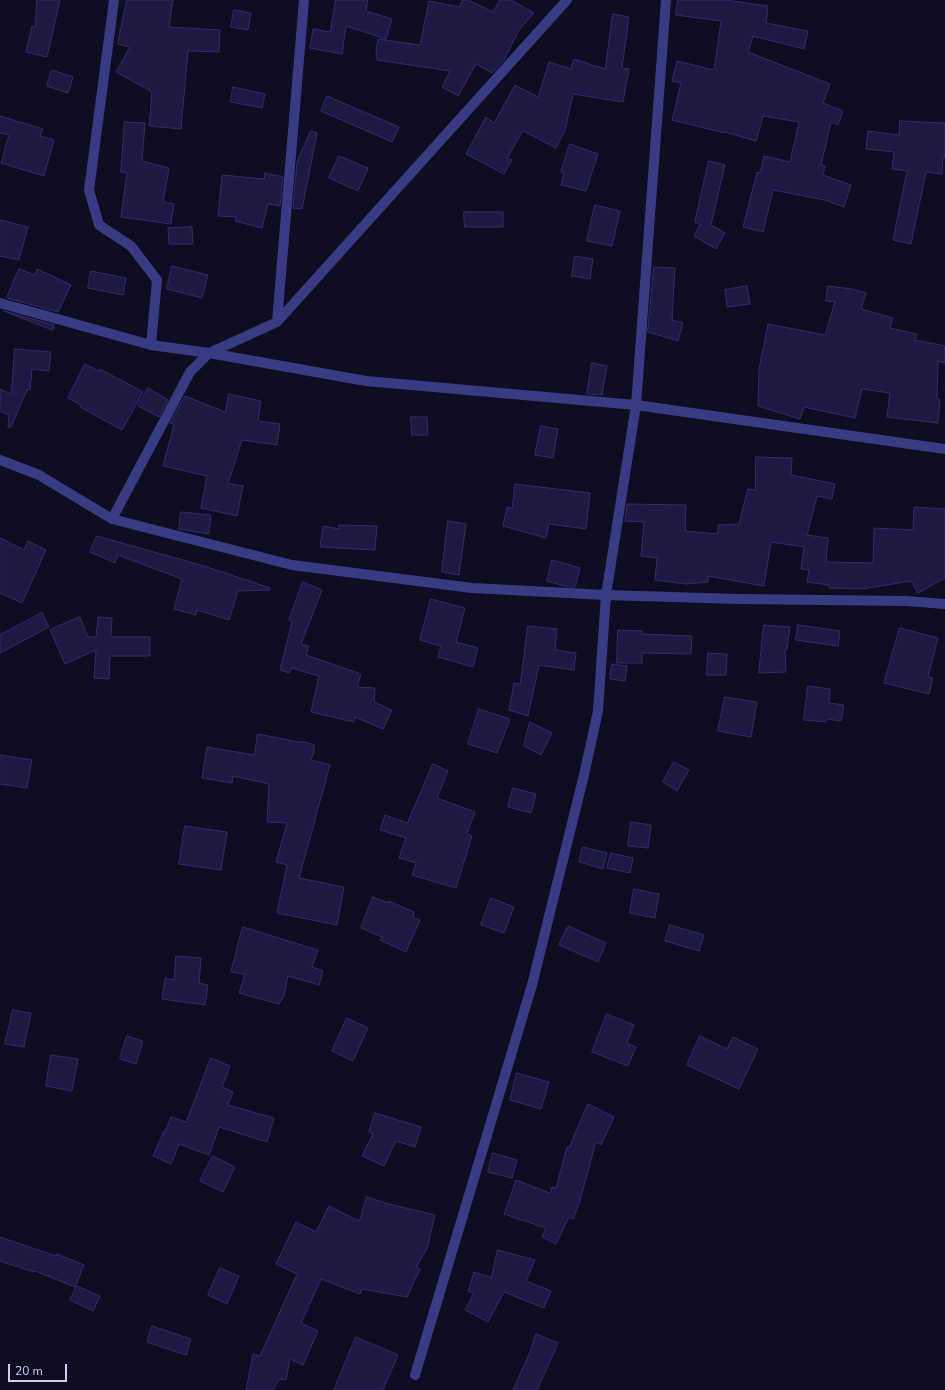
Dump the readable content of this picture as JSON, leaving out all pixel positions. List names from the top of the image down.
{
  "scale_bar": "20 m"
}
